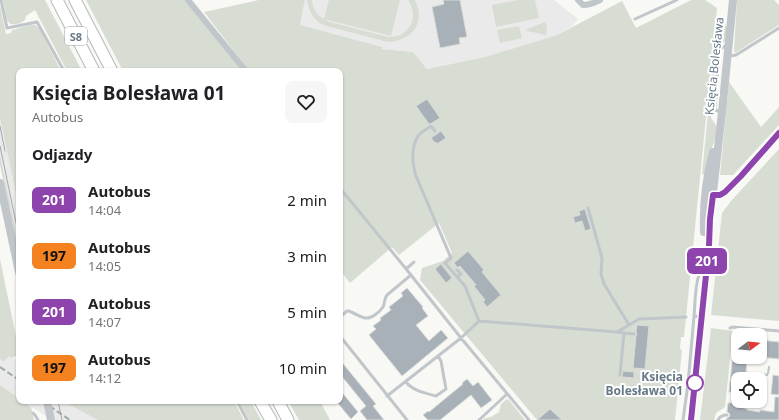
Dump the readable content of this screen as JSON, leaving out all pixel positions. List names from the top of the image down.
{
  "streets": {
    "highway": ["S8"],
    "street": ["Księcia Bolesława"]
  },
  "places": ["Księcia Bolesława 01"],
  "lines": ["bus line 201"],
  "north": "right",
  "page": {
    "on_map": "201",
    "heading": [
      ["Księcia Bolesława 01", "Autobus"],
      "Odjazdy"
    ],
    "list": [
      {
        "mark": "201",
        "name": "Autobus",
        "note": "14:04",
        "value": "2 min"
      },
      {
        "mark": "197",
        "name": "Autobus",
        "note": "14:05",
        "value": "3 min"
      },
      {
        "mark": "201",
        "name": "Autobus",
        "note": "14:07",
        "value": "5 min"
      },
      {
        "mark": "197",
        "name": "Autobus",
        "note": "14:12",
        "value": "10 min"
      }
    ]
  }
}
